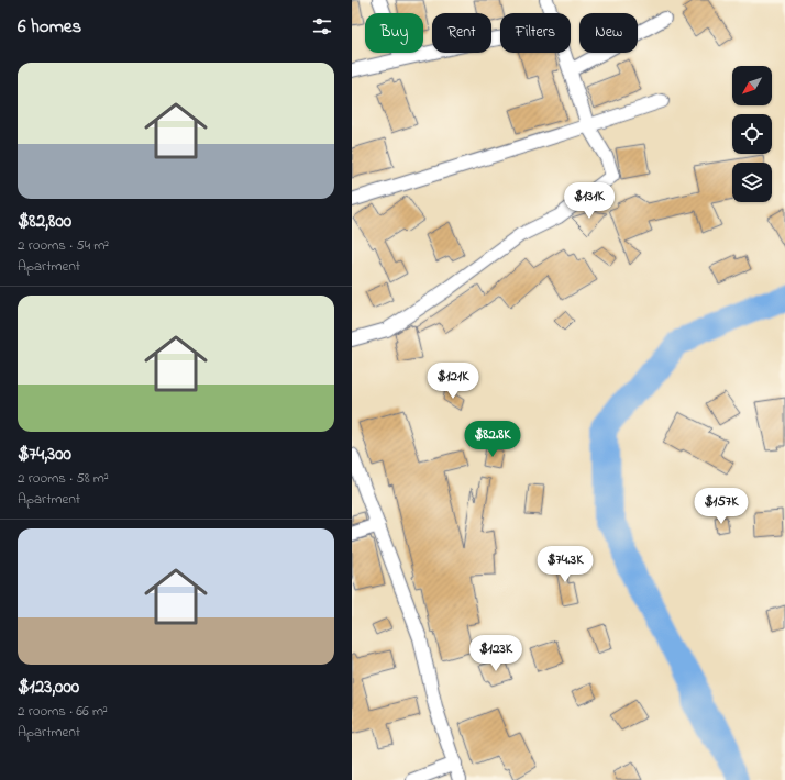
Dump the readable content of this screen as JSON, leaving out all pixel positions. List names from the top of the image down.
{
  "north": "bottom left",
  "page": {
    "heading": "6 homes",
    "chip": [
      "Buy",
      "Rent",
      "Filters",
      "New"
    ],
    "list": [
      {
        "name": "$82,800",
        "note": "2 rooms · 54 m² · Apartment"
      },
      {
        "name": "$74,300",
        "note": "2 rooms · 58 m² · Apartment"
      },
      {
        "name": "$123,000",
        "note": "2 rooms · 66 m² · Apartment"
      }
    ],
    "price": [
      "$131K",
      "$121K",
      "$82.8K",
      "$157K",
      "$74.3K",
      "$123K"
    ]
  }
}
